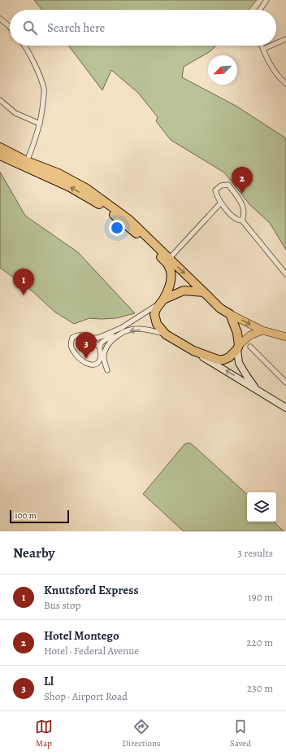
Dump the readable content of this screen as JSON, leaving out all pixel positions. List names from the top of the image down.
{
  "scale_bar": "100 m",
  "north": "bottom left",
  "page": {
    "search": "Search here",
    "pins": ["2", "1", "3"],
    "scale": "100 m",
    "heading": ["Nearby", "3 results"],
    "list": [
      {
        "mark": "1",
        "name": "Knutsford Express",
        "note": "Bus stop",
        "value": "190 m"
      },
      {
        "mark": "2",
        "name": "Hotel Montego",
        "note": "Hotel · Federal Avenue",
        "value": "220 m"
      },
      {
        "mark": "3",
        "name": "Ll",
        "note": "Shop · Airport Road",
        "value": "230 m"
      }
    ],
    "nav": ["Map", "Directions", "Saved"]
  }
}
